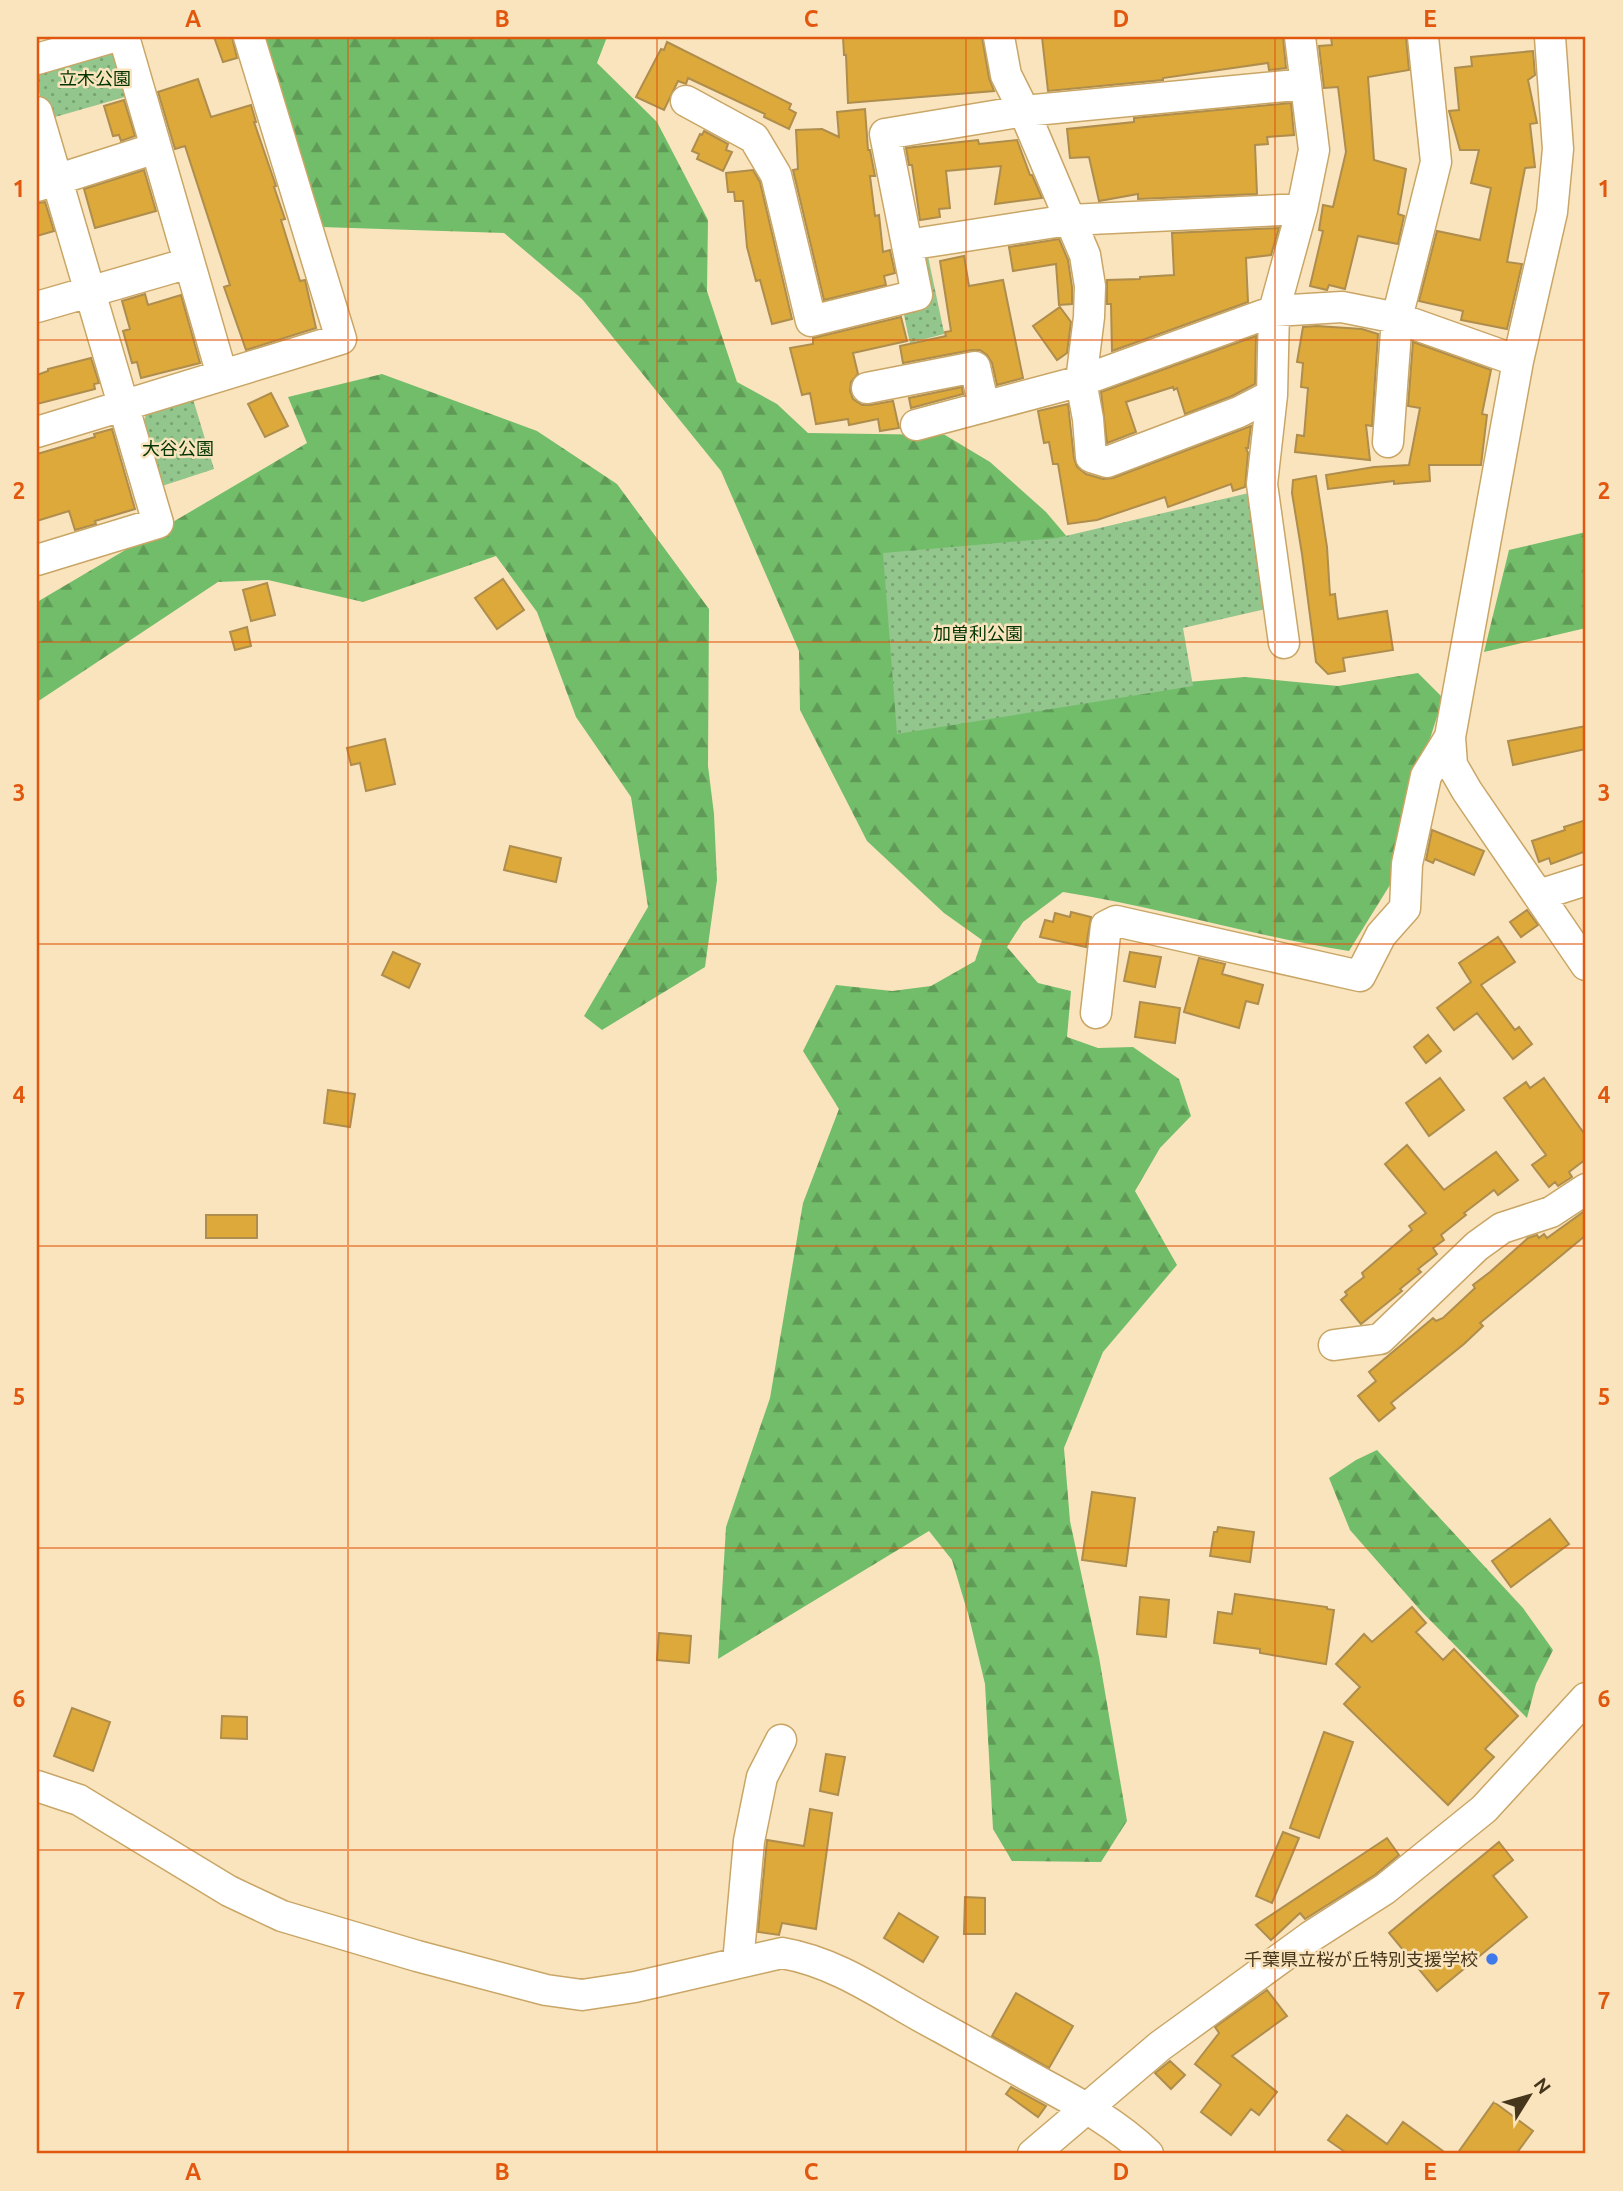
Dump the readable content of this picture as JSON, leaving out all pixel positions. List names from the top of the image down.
{
  "parks": ["立木公園", "大谷公園", "加曽利公園"],
  "places": ["千葉県立桜が丘特別支援学校"],
  "north": "top right",
  "grid": {
    "columns": [
      "A",
      "B",
      "C",
      "D",
      "E"
    ],
    "rows": [
      "1",
      "2",
      "3",
      "4",
      "5",
      "6",
      "7"
    ]
  }
}
